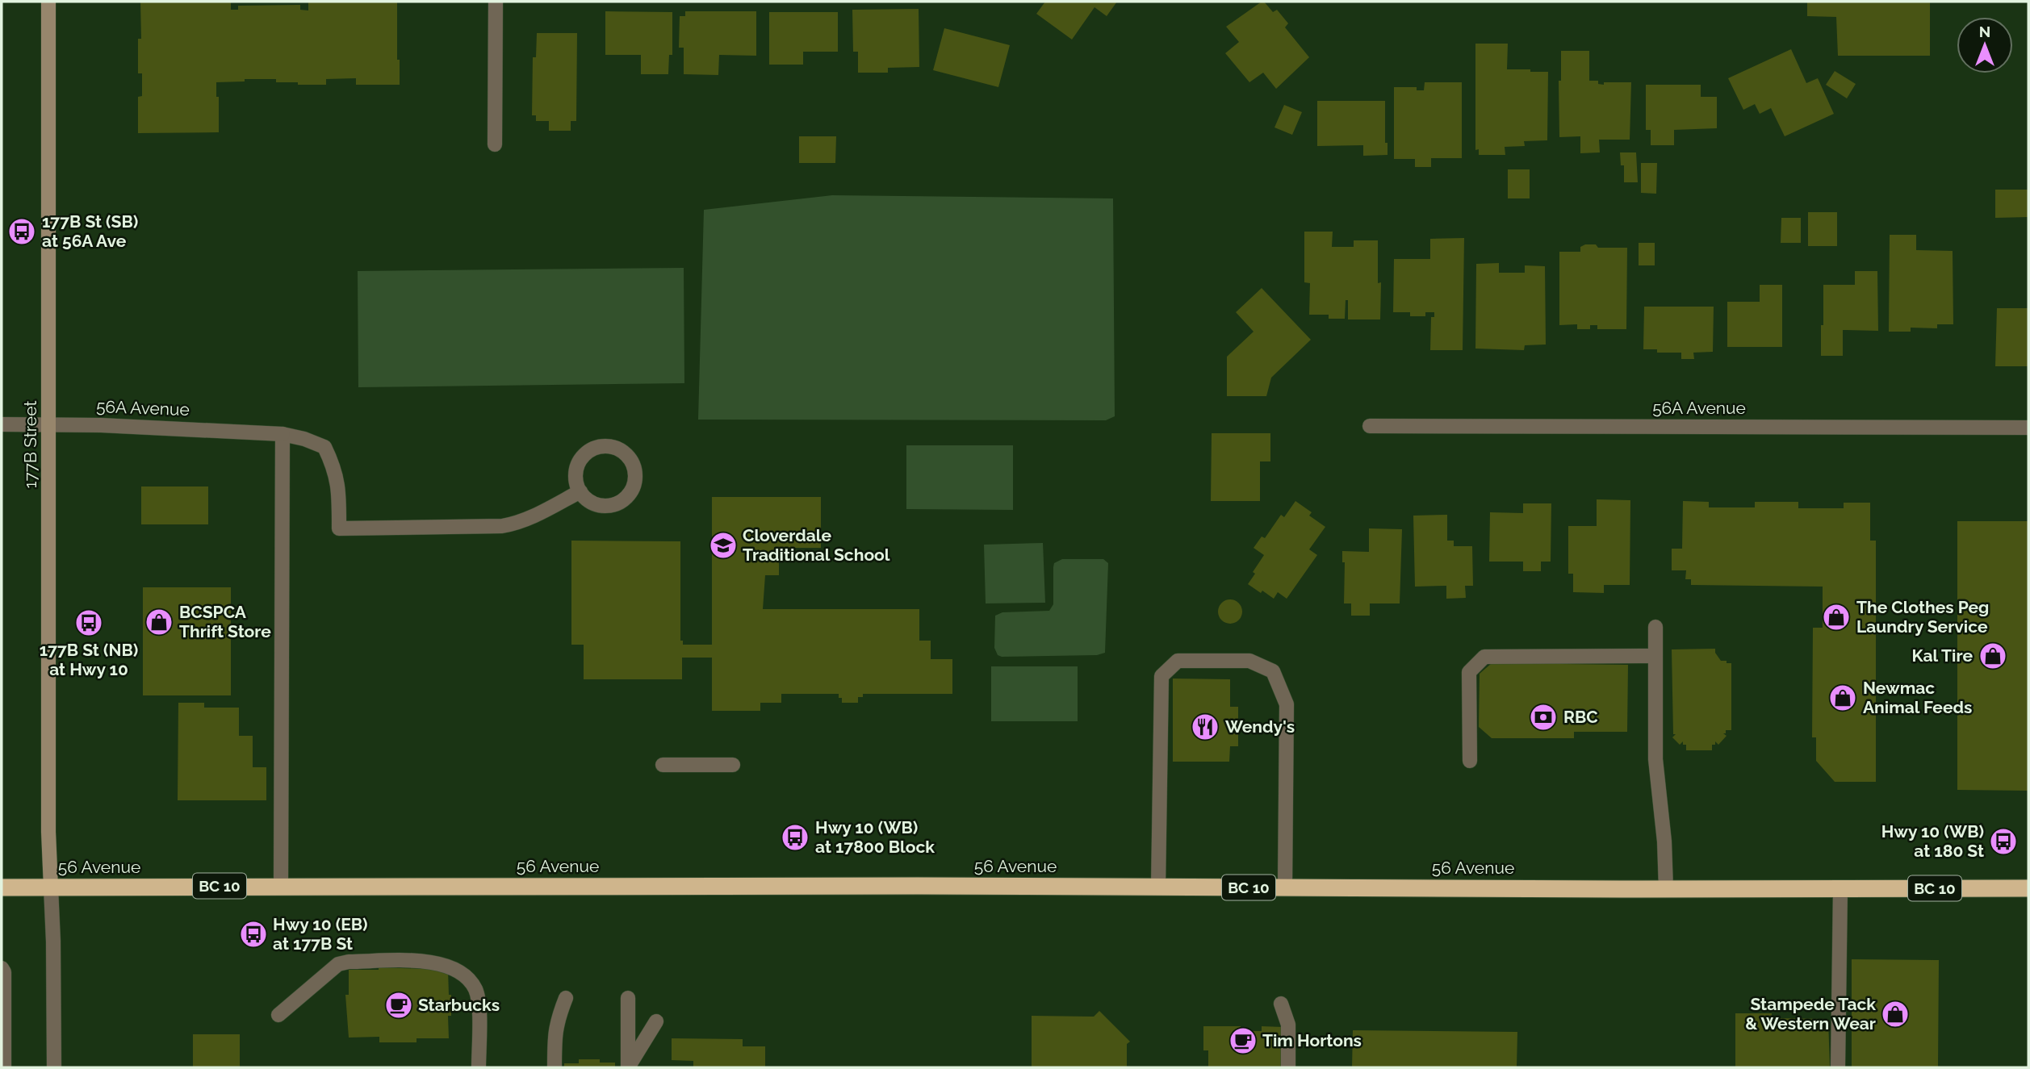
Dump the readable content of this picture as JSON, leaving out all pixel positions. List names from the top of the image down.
{
  "streets": {
    "highway": ["56 Avenue", "BC 10"],
    "street": ["56A Avenue", "177B Street"]
  },
  "crossings": [
    ["56A Avenue", "177B Street"],
    ["177B Street", "56 Avenue"]
  ],
  "places": {
    "bus stop": [
      "177B St (SB) at 56A Ave",
      "177B St (NB) at Hwy 10",
      "Hwy 10 (WB) at 17800 Block",
      "Hwy 10 (WB) at 180 St",
      "Hwy 10 (EB) at 177B St"
    ],
    "school or university": ["Cloverdale Traditional School"],
    "shop": [
      "The Clothes Peg Laundry Service",
      "BCSPCA Thrift Store",
      "Kal Tire",
      "Newmac Animal Feeds",
      "Stampede Tack & Western Wear"
    ],
    "bank": ["RBC"],
    "restaurant": ["Wendy's"],
    "cafe": ["Starbucks", "Tim Hortons"]
  },
  "north": "top"
}
